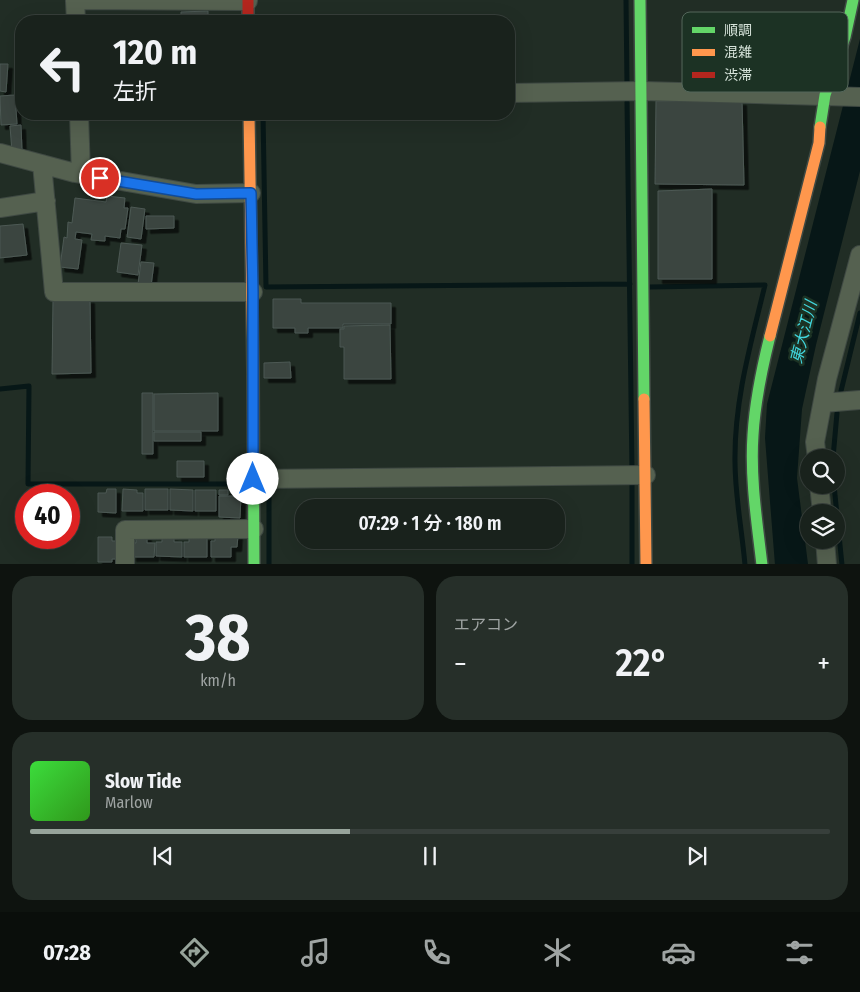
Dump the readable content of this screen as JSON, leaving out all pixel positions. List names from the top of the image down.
{
  "water": ["東大江川"],
  "legend": ["順調", "混雑", "渋滞"],
  "page": {
    "turn": ["120 m", "左折"],
    "limit": "40",
    "trip": "07:29 · 1 分 · 180 m",
    "tile": [
      ["38", "km/h"],
      "エアコン"
    ],
    "heat": ["−", "22°", "+"],
    "song": ["Slow Tide", "Marlow"],
    "tabs": "07:28"
  }
}
